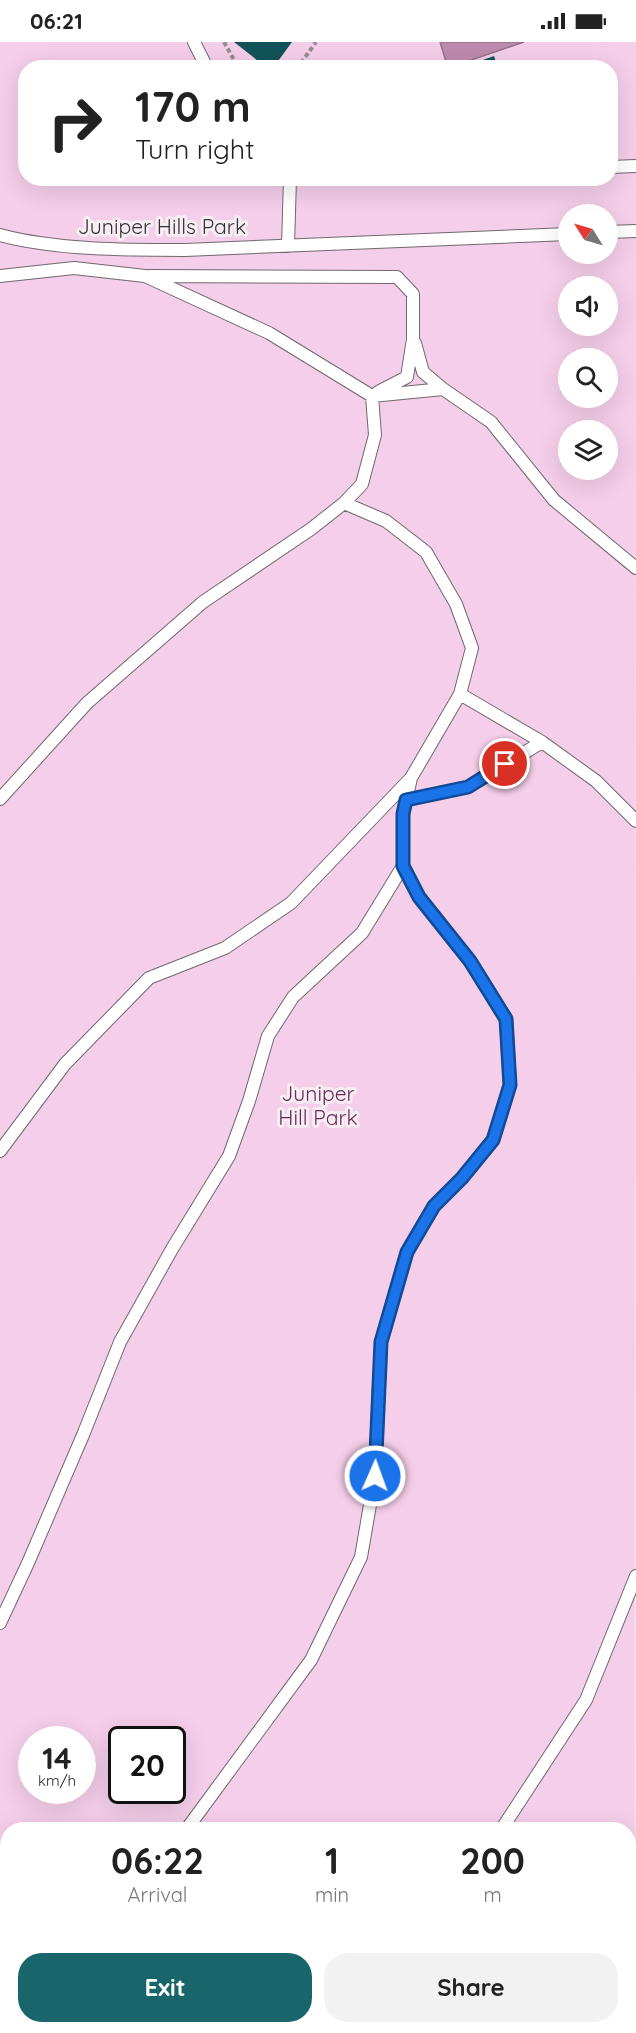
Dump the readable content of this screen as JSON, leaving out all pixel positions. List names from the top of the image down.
{
  "streets": {
    "lane": ["Juniper Hills Park"]
  },
  "parks": ["Juniper Hill Park"],
  "north": "top left",
  "page": {
    "status": "06:21",
    "turn": ["170 m", "Turn right"],
    "speed": "14 km/h",
    "limit": "20",
    "eta": [
      "06:22",
      "Arrival",
      "1",
      "min",
      "200",
      "m"
    ],
    "buttons": ["Exit", "Share"]
  }
}
